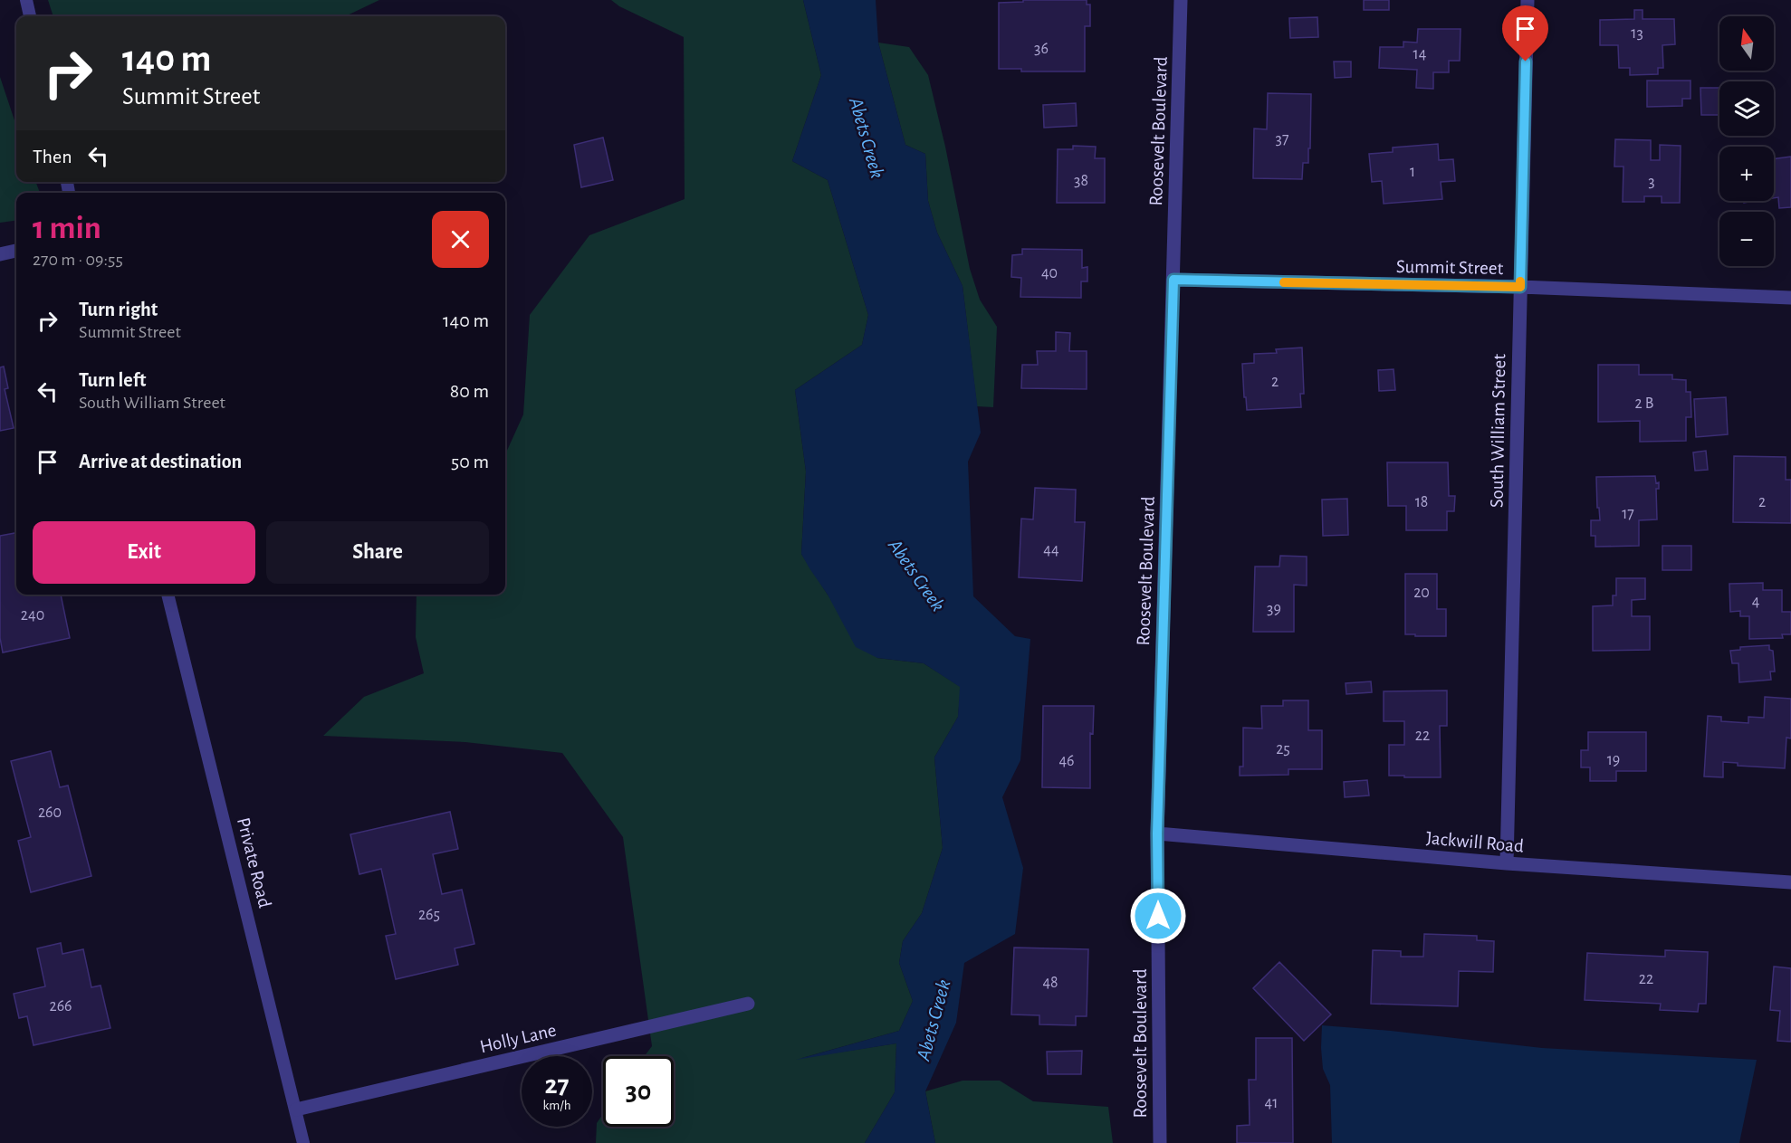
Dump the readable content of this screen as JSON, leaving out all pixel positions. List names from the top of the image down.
{
  "streets": {
    "street": [
      "Roosevelt Boulevard",
      "Summit Street",
      "South William Street",
      "Jackwill Road",
      "Holly Lane"
    ],
    "lane": ["Private Road"]
  },
  "crossings": [
    ["Roosevelt Boulevard", "Summit Street"],
    ["Roosevelt Boulevard", "Jackwill Road"],
    ["Summit Street", "South William Street"],
    ["South William Street", "Jackwill Road"],
    ["Private Road", "Holly Lane"]
  ],
  "water": ["Abets Creek"],
  "house_numbers": [
    "13",
    "36",
    "14",
    "37",
    "1",
    "38",
    "3",
    "40",
    "2",
    "2 B",
    "18",
    "2",
    "17",
    "44",
    "20",
    "4",
    "39",
    "240",
    "22",
    "25",
    "19",
    "46",
    "260",
    "265",
    "22",
    "48",
    "266",
    "41"
  ],
  "north": "top",
  "page": {
    "map_buttons": ["+", "−"],
    "turn": ["140 m", "Summit Street"],
    "then": "Then",
    "heading": ["1 min", "270 m · 09:55"],
    "list": [
      {
        "name": "Turn right",
        "note": "Summit Street",
        "value": "140 m"
      },
      {
        "name": "Turn left",
        "note": "South William Street",
        "value": "80 m"
      },
      {
        "name": "Arrive at destination",
        "value": "50 m"
      }
    ],
    "buttons": ["Exit", "Share"],
    "speed": "27 km/h",
    "limit": "30"
  }
}
